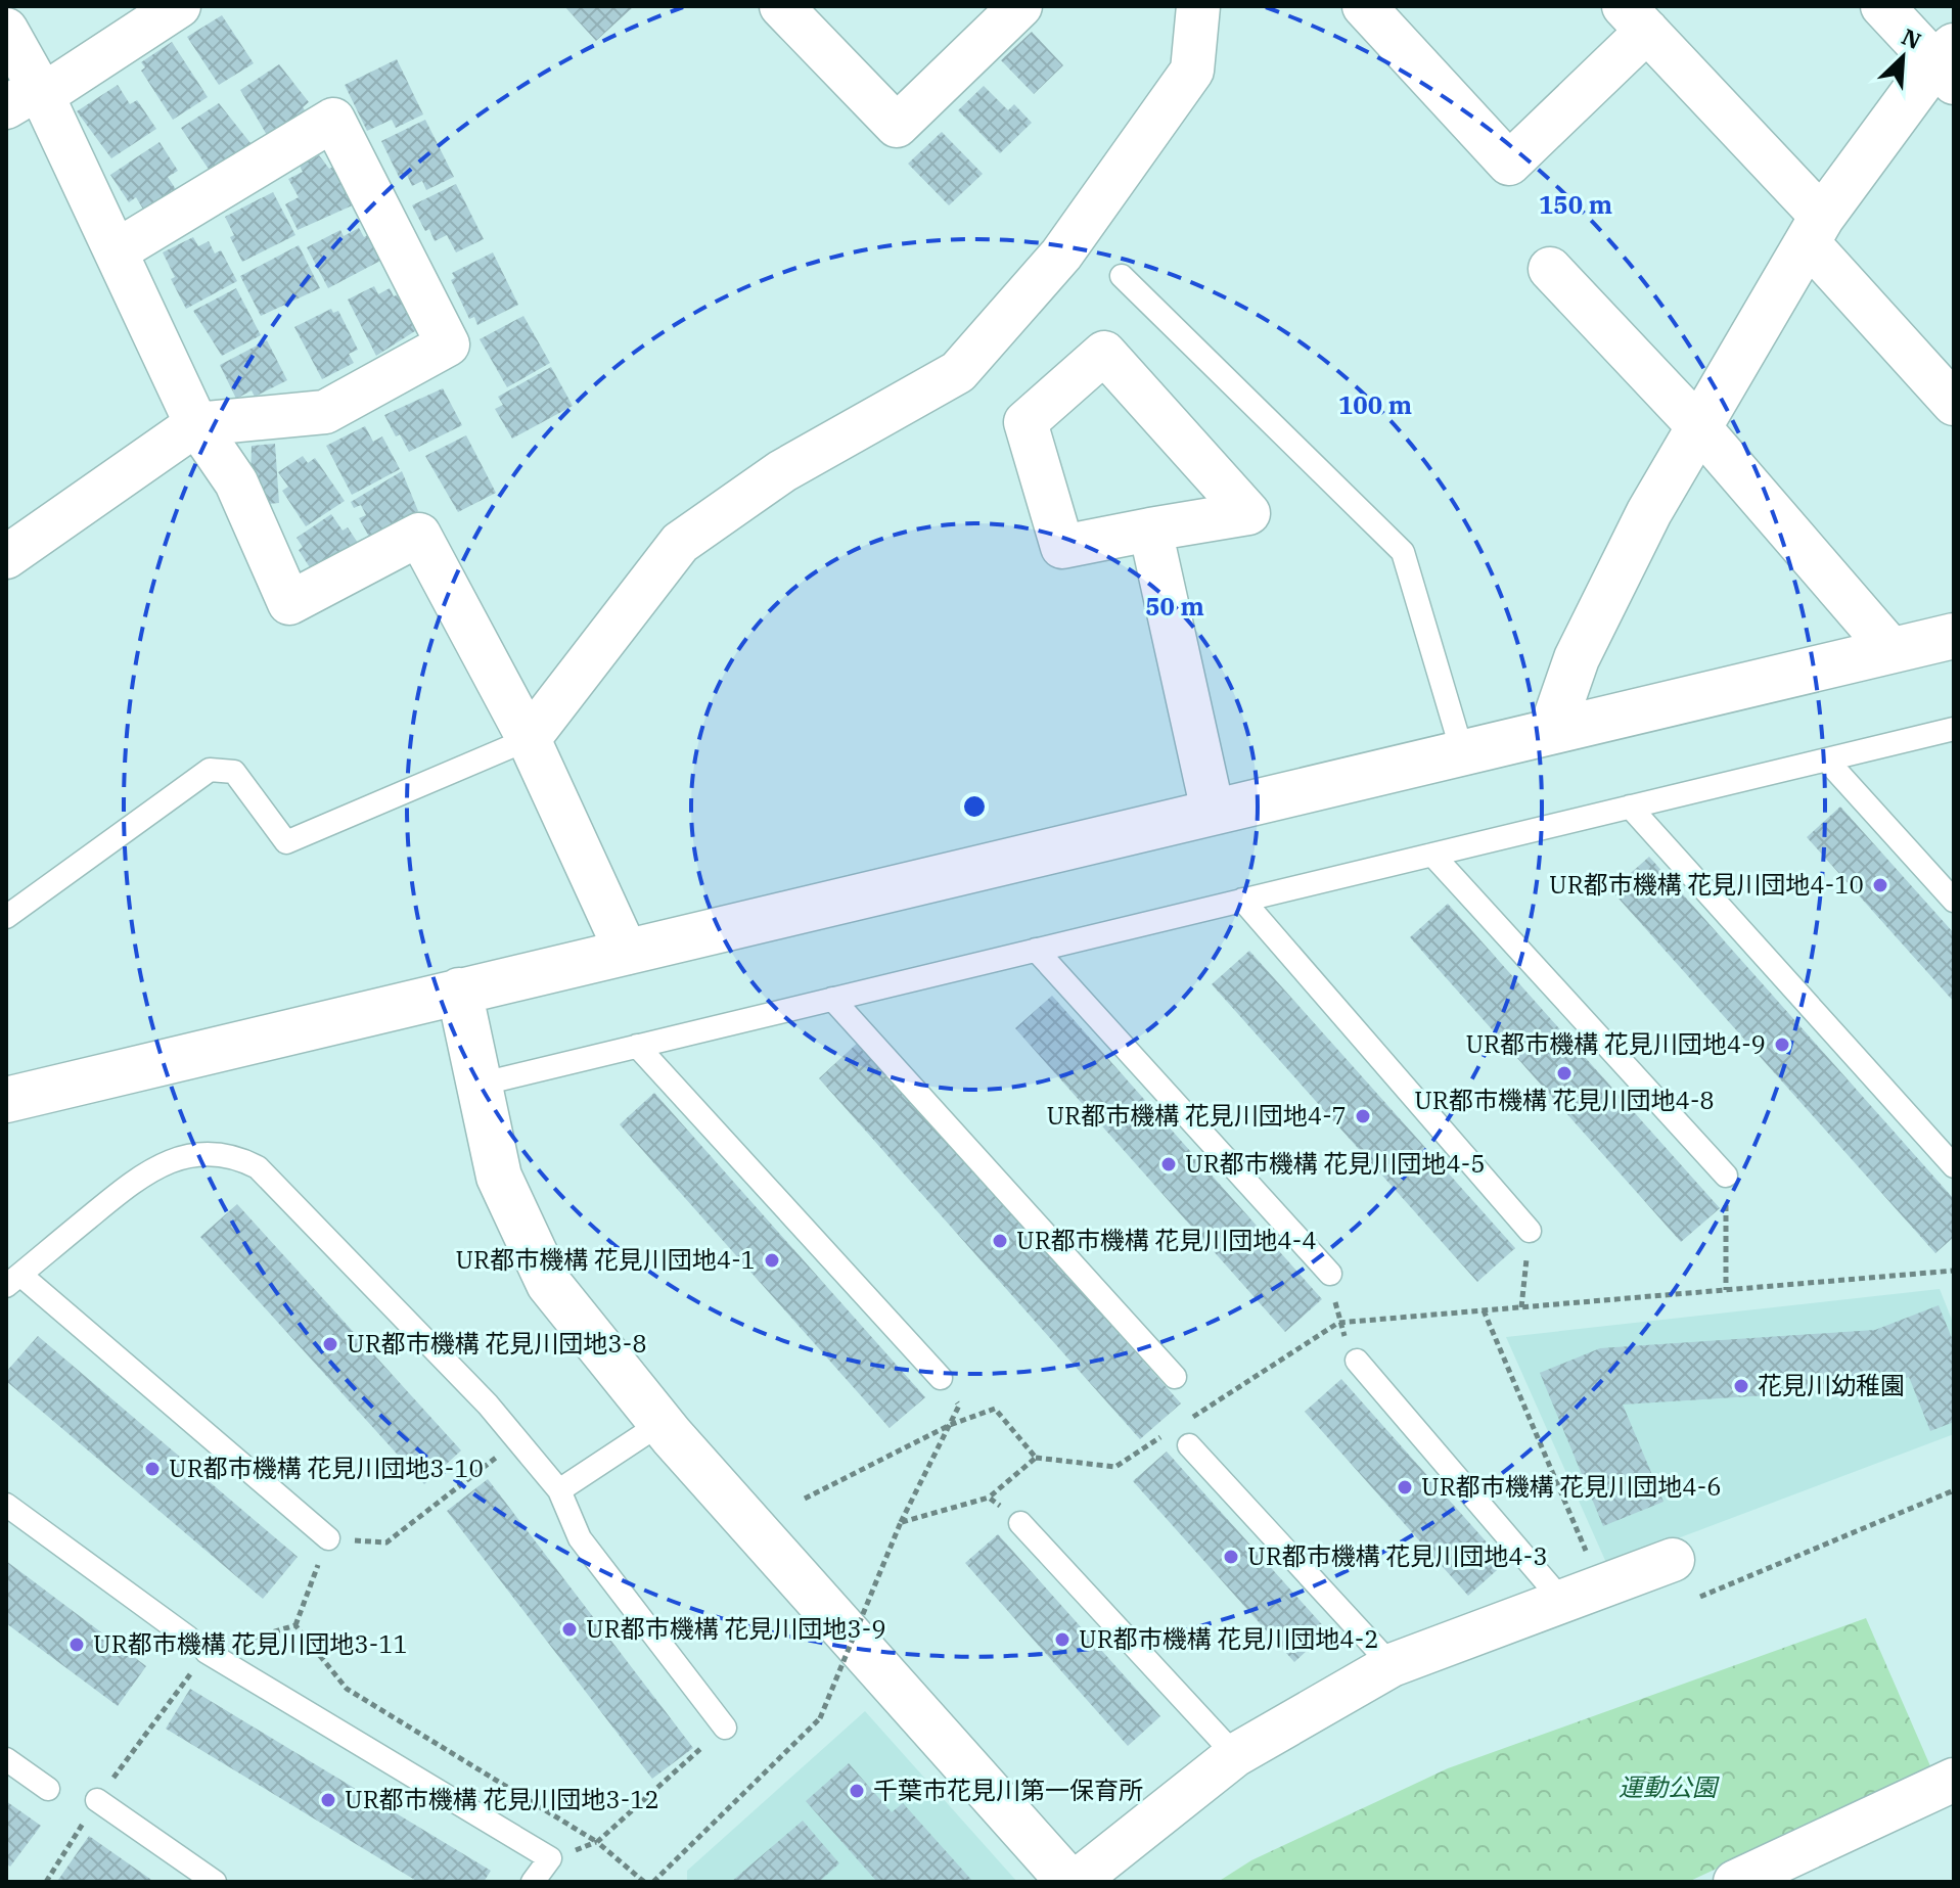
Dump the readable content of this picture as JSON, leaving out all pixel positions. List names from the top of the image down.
{
  "parks": ["運動公園"],
  "places": [
    "UR都市機構 花見川団地4-10",
    "UR都市機構 花見川団地4-9",
    "UR都市機構 花見川団地4-8",
    "UR都市機構 花見川団地4-7",
    "UR都市機構 花見川団地4-5",
    "UR都市機構 花見川団地4-4",
    "UR都市機構 花見川団地4-1",
    "UR都市機構 花見川団地3-8",
    "花見川幼稚園",
    "UR都市機構 花見川団地3-10",
    "UR都市機構 花見川団地4-6",
    "UR都市機構 花見川団地4-3",
    "UR都市機構 花見川団地3-9",
    "UR都市機構 花見川団地4-2",
    "UR都市機構 花見川団地3-11",
    "千葉市花見川第一保育所",
    "UR都市機構 花見川団地3-12"
  ],
  "north": "top right",
  "rings": ["150 m", "100 m", "50 m"]
}
